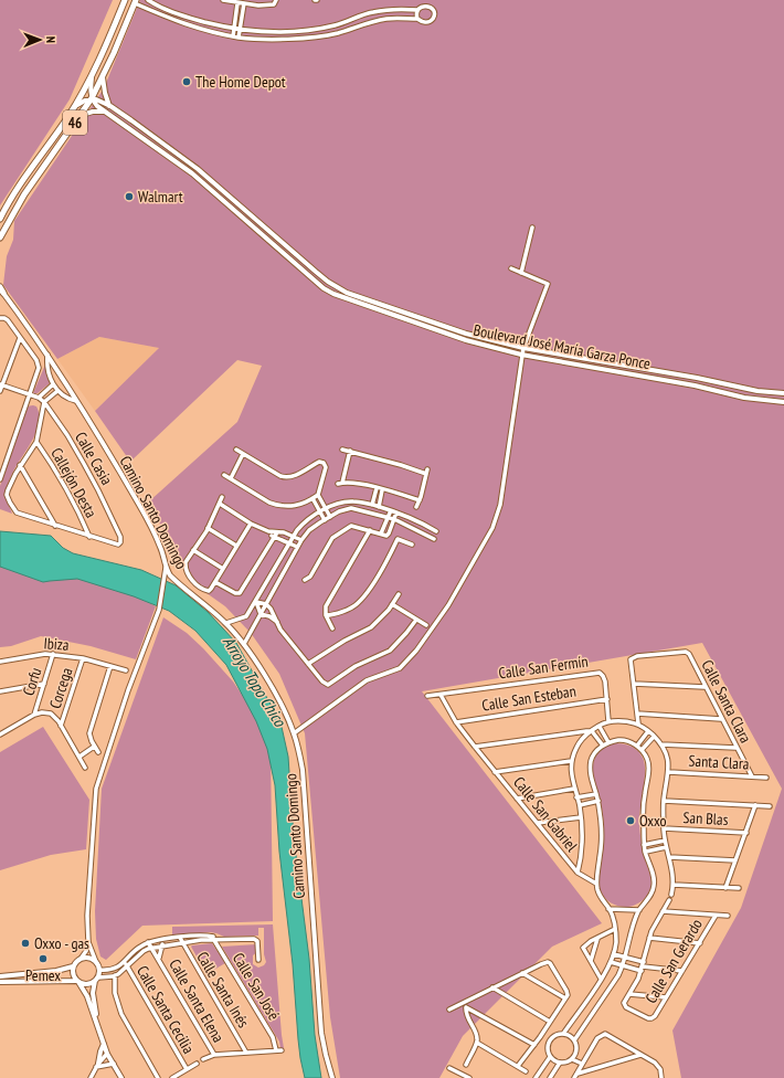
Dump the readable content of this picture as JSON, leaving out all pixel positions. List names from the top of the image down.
{
  "streets": {
    "main road": ["46"],
    "street": [
      "Boulevard José María Garza Ponce",
      "Calle Casia",
      "Callejón Desta",
      "Camino Santo Domingo",
      "Ibiza",
      "Calle San Fermín",
      "Corfu",
      "Corcega",
      "Calle San Esteban",
      "Calle Santa Clara",
      "Santa Clara",
      "Calle San Gabriel",
      "San Blas",
      "Calle San Gerardo",
      "Calle San José",
      "Calle Santa Inés",
      "Calle Santa Elena",
      "Calle Santa Cecilia"
    ]
  },
  "crossings": [
    ["46", "Boulevard José María Garza Ponce"],
    ["Calle Casia", "Callejón Desta"],
    ["Ibiza", "Corfu"],
    ["Ibiza", "Corcega"],
    ["Calle San Fermín", "Calle San Esteban"],
    ["Calle Santa Clara", "Santa Clara"]
  ],
  "water": ["Arroyo Topo Chico"],
  "places": [
    "The Home Depot",
    "Walmart",
    "Oxxo",
    "Oxxo - gas",
    "Pemex"
  ],
  "north": "right"
}
